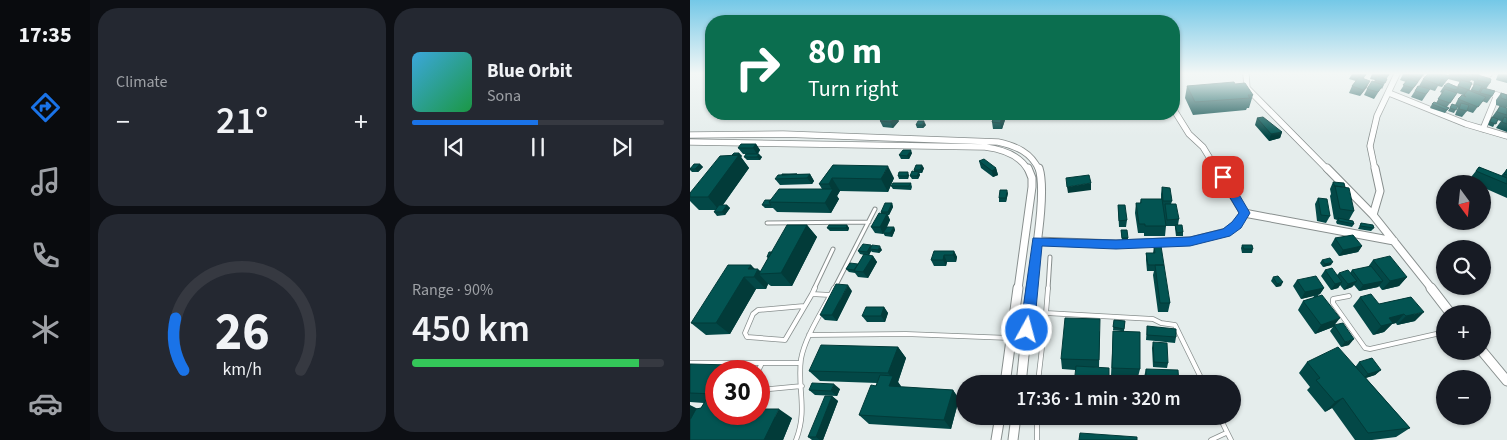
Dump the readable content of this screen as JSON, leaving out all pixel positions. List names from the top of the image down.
{
  "north": "bottom",
  "page": {
    "tabs": "17:35",
    "tile": [
      "Climate",
      ["Range · 90%", "450 km"]
    ],
    "turn": ["80 m", "Turn right"],
    "song": ["Blue Orbit", "Sona"],
    "heat": ["−", "21°", "+"],
    "map_buttons": ["+", "−"],
    "limit": "30",
    "trip": "17:36 · 1 min · 320 m",
    "gauge": ["26", "km/h"]
  }
}
